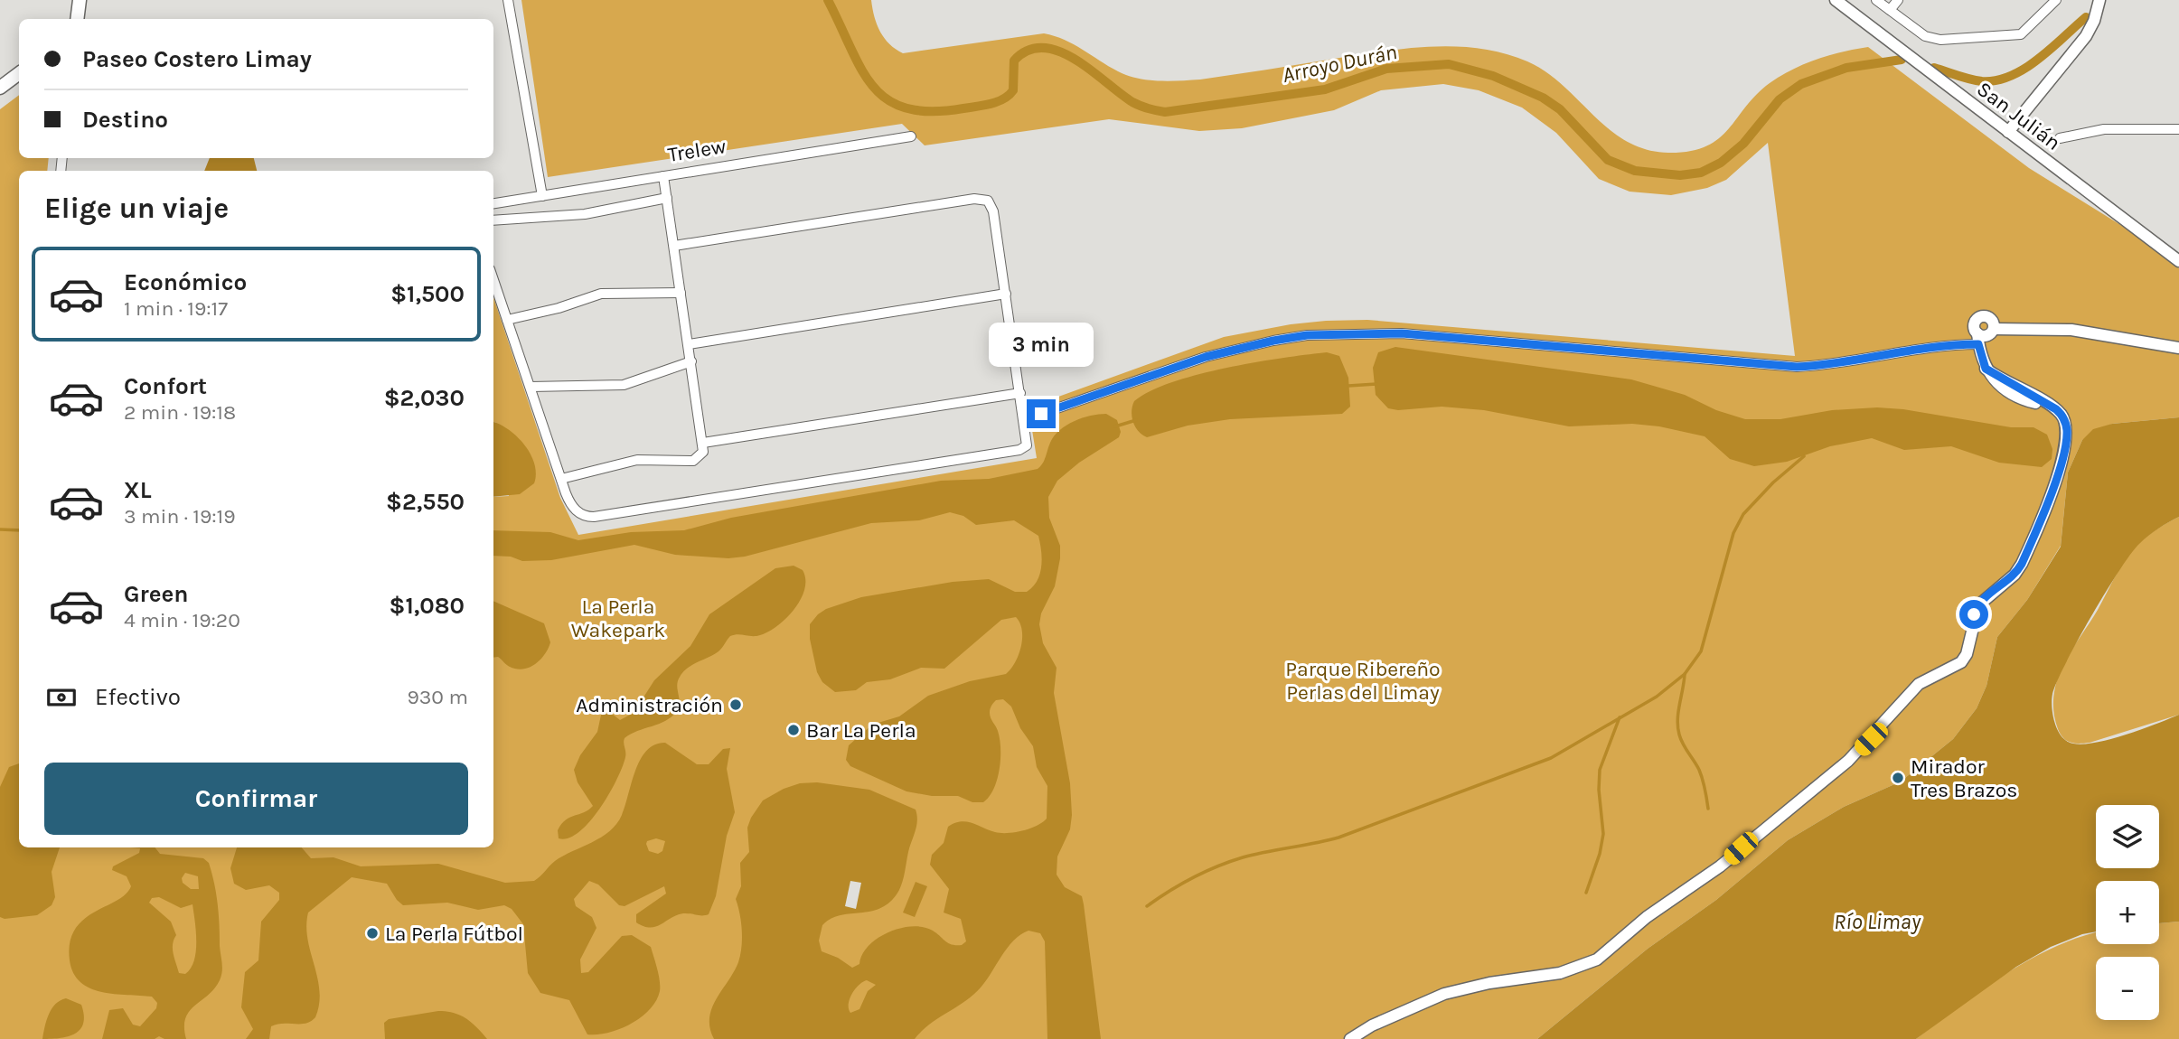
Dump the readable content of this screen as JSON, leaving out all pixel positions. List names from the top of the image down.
{
  "streets": {
    "street": ["San Julián", "Trelew"]
  },
  "water": ["Arroyo Durán", "Río Limay"],
  "parks": ["La Perla Wakepark", "Parque Ribereño Perlas del Limay"],
  "places": [
    "Administración",
    "Bar La Perla",
    "Mirador Tres Brazos",
    "La Perla Fútbol"
  ],
  "page": {
    "banner": ["Paseo Costero Limay", "Destino"],
    "heading": "Elige un viaje",
    "list": [
      {
        "name": "Económico",
        "note": "1 min · 19:17",
        "value": "$1,500"
      },
      {
        "name": "Confort",
        "note": "2 min · 19:18",
        "value": "$2,030"
      },
      {
        "name": "XL",
        "note": "3 min · 19:19",
        "value": "$2,550"
      },
      {
        "name": "Green",
        "note": "4 min · 19:20",
        "value": "$1,080"
      }
    ],
    "bubble": "3 min",
    "pay": ["Efectivo", "930 m"],
    "buttons": "Confirmar",
    "map_buttons": ["+", "−"]
  }
}
